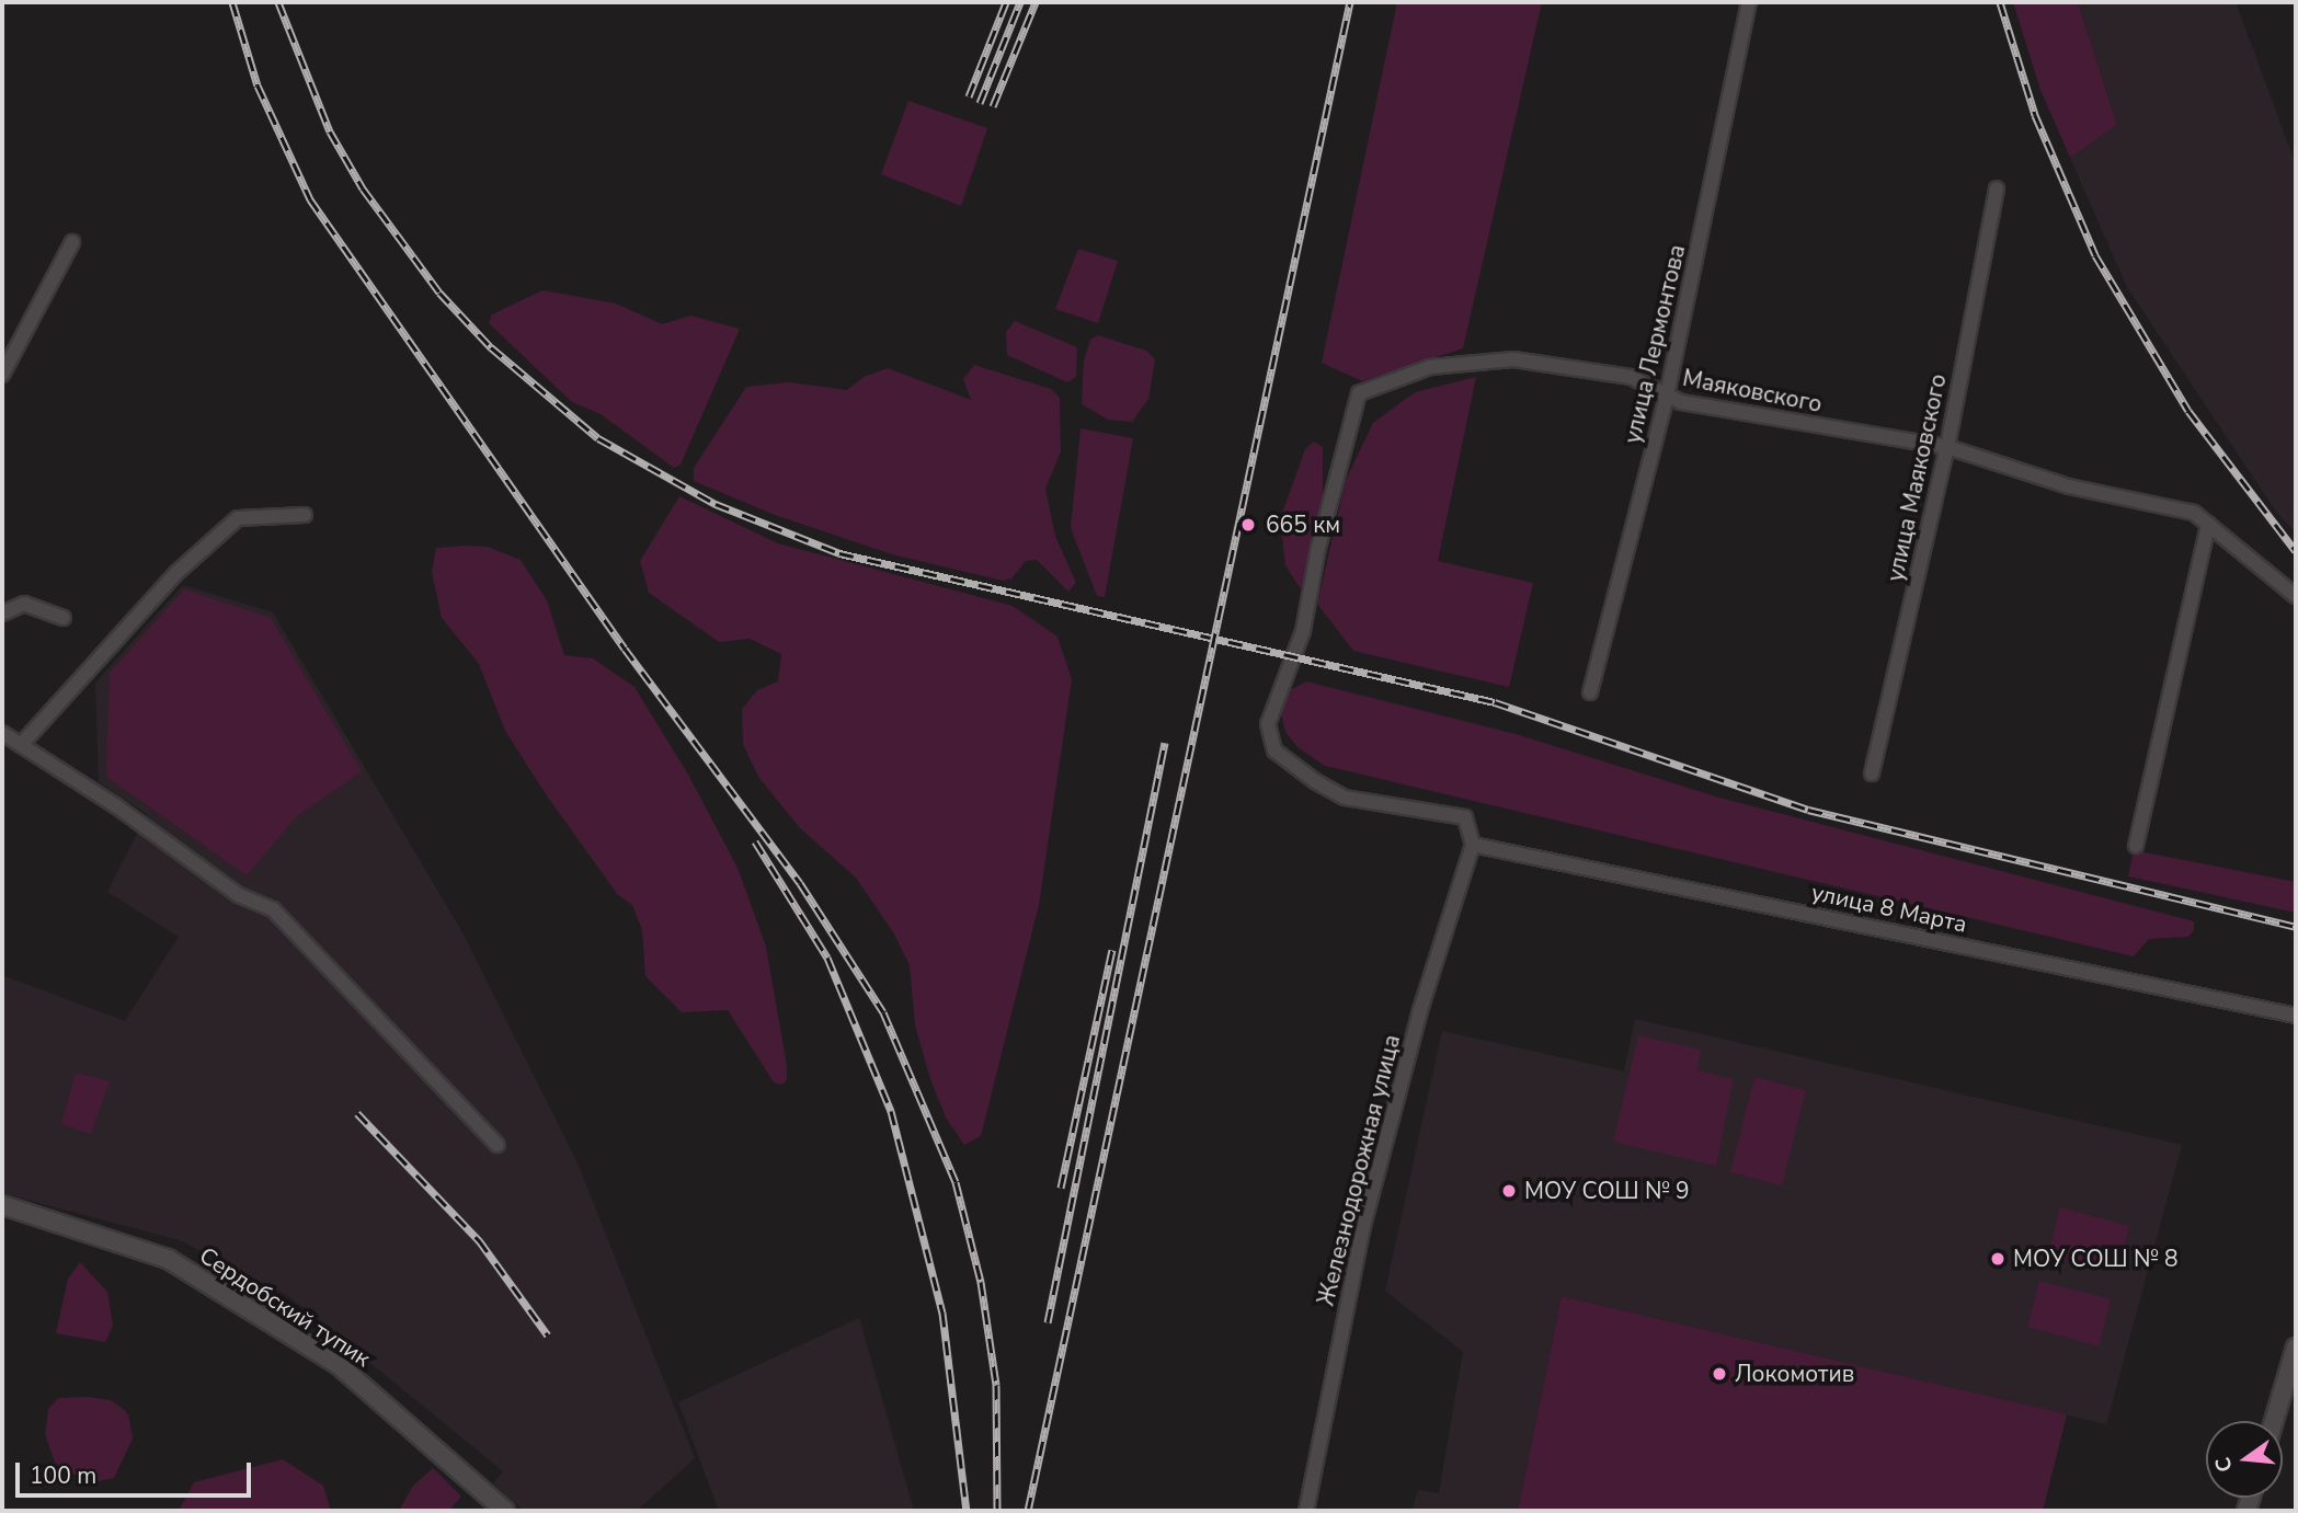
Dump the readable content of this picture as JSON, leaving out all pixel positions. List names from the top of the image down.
{
  "streets": {
    "street": [
      "улица Лермонтова",
      "Маяковского",
      "улица Маяковского",
      "улица 8 Марта",
      "Железнодорожная улица",
      "Сердобский тупик"
    ]
  },
  "crossings": [
    ["улица Лермонтова", "Маяковского"],
    ["Маяковского", "улица Маяковского"],
    ["Маяковского", "улица 8 Марта"],
    ["Маяковского", "Железнодорожная улица"],
    ["улица 8 Марта", "Железнодорожная улица"]
  ],
  "places": [
    "665 км",
    "МОУ СОШ № 9",
    "МОУ СОШ № 8",
    "Локомотив"
  ],
  "scale_bar": "100 m",
  "north": "left"
}
